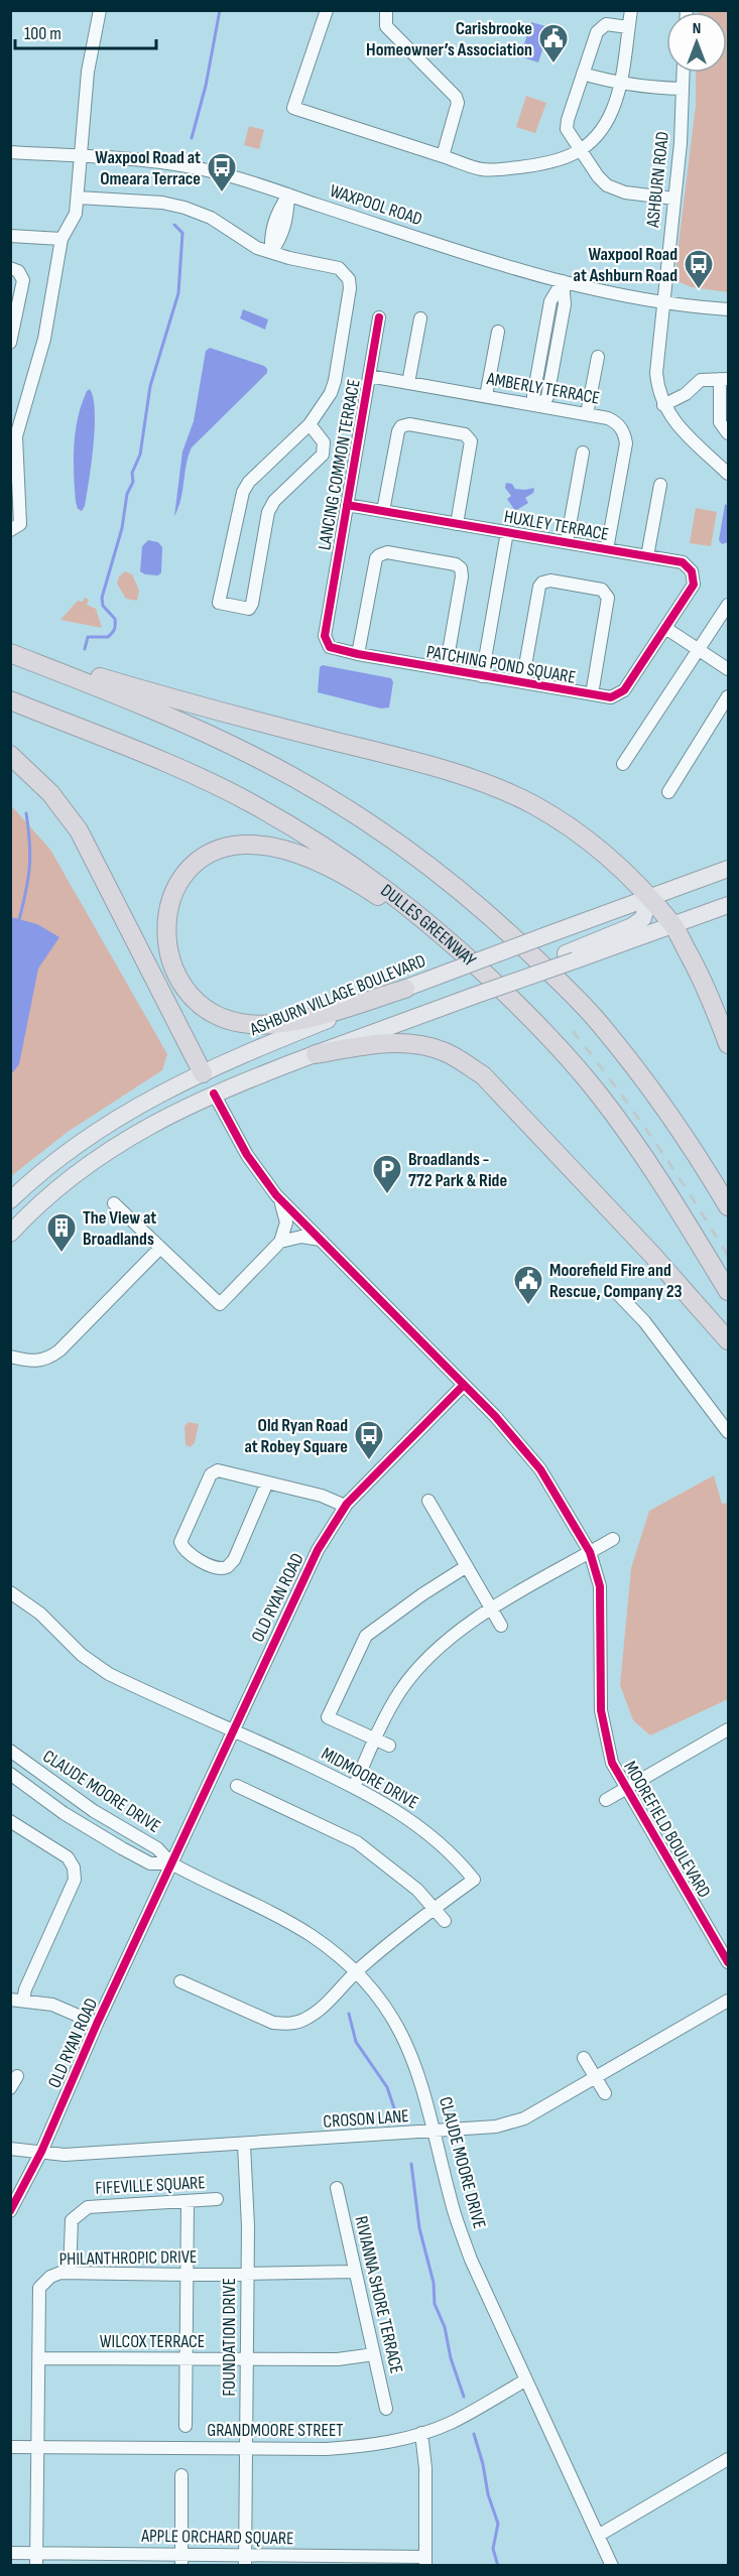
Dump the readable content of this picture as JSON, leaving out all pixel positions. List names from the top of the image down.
{
  "streets": {
    "highway": ["DULLES GREENWAY"],
    "main road": ["ASHBURN VILLAGE BOULEVARD"],
    "street": [
      "ASHBURN ROAD",
      "WAXPOOL ROAD",
      "AMBERLY TERRACE",
      "LANCING COMMON TERRACE",
      "HUXLEY TERRACE",
      "PATCHING POND SQUARE",
      "OLD RYAN ROAD",
      "MIDMOORE DRIVE",
      "CLAUDE MOORE DRIVE",
      "MOOREFIELD BOULEVARD",
      "CROSON LANE",
      "FIFEVILLE SQUARE",
      "PHILANTHROPIC DRIVE",
      "RIVIANNA SHORE TERRACE",
      "FOUNDATION DRIVE",
      "WILCOX TERRACE",
      "GRANDMOORE STREET",
      "APPLE ORCHARD SQUARE"
    ]
  },
  "crossings": [
    ["ASHBURN ROAD", "WAXPOOL ROAD"],
    ["AMBERLY TERRACE", "LANCING COMMON TERRACE"],
    ["AMBERLY TERRACE", "HUXLEY TERRACE"],
    ["LANCING COMMON TERRACE", "HUXLEY TERRACE"],
    ["LANCING COMMON TERRACE", "PATCHING POND SQUARE"],
    ["HUXLEY TERRACE", "PATCHING POND SQUARE"],
    ["OLD RYAN ROAD", "MIDMOORE DRIVE"],
    ["OLD RYAN ROAD", "CLAUDE MOORE DRIVE"],
    ["OLD RYAN ROAD", "MOOREFIELD BOULEVARD"],
    ["OLD RYAN ROAD", "CROSON LANE"],
    ["CLAUDE MOORE DRIVE", "CROSON LANE"],
    ["CLAUDE MOORE DRIVE", "GRANDMOORE STREET"],
    ["CROSON LANE", "FOUNDATION DRIVE"],
    ["FIFEVILLE SQUARE", "PHILANTHROPIC DRIVE"],
    ["PHILANTHROPIC DRIVE", "RIVIANNA SHORE TERRACE"],
    ["PHILANTHROPIC DRIVE", "FOUNDATION DRIVE"],
    ["PHILANTHROPIC DRIVE", "WILCOX TERRACE"],
    ["PHILANTHROPIC DRIVE", "GRANDMOORE STREET"],
    ["PHILANTHROPIC DRIVE", "APPLE ORCHARD SQUARE"],
    ["RIVIANNA SHORE TERRACE", "WILCOX TERRACE"],
    ["FOUNDATION DRIVE", "WILCOX TERRACE"],
    ["FOUNDATION DRIVE", "GRANDMOORE STREET"],
    ["FOUNDATION DRIVE", "APPLE ORCHARD SQUARE"]
  ],
  "places": {
    "public building": ["Carisbrooke Homeowner’s Association", "Moorefield Fire and Rescue, Company 23"],
    "bus stop": ["Waxpool Road at Omeara Terrace", "Waxpool Road at Ashburn Road", "Old Ryan Road at Robey Square"],
    "parking": ["Broadlands - 772 Park & Ride"],
    "building": ["The View at Broadlands"]
  },
  "scale_bar": "100 m",
  "north": "top"
}
